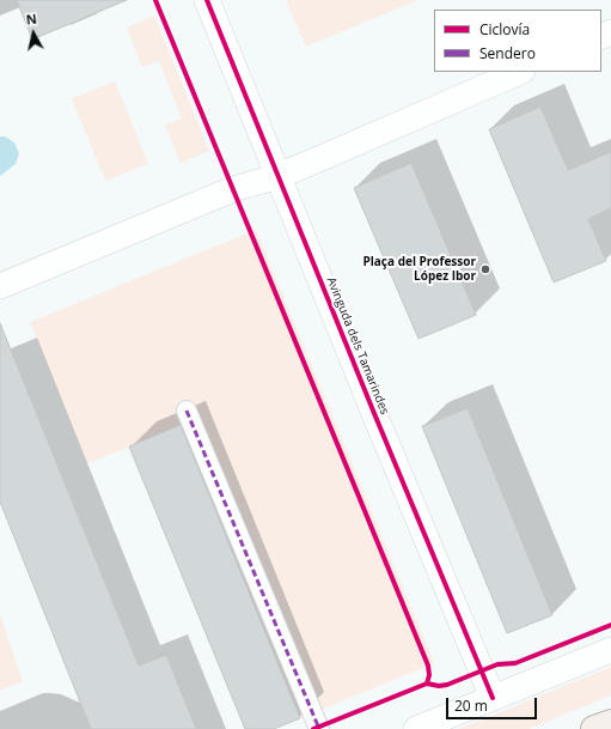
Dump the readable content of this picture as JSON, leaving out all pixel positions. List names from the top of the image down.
{
  "streets": {
    "street": ["Avinguda dels Tamarindes"]
  },
  "places": ["Plaça del Professor López Ibor"],
  "legend": ["Ciclovía", "Sendero"],
  "scale_bar": "20 m",
  "north": "top"
}
